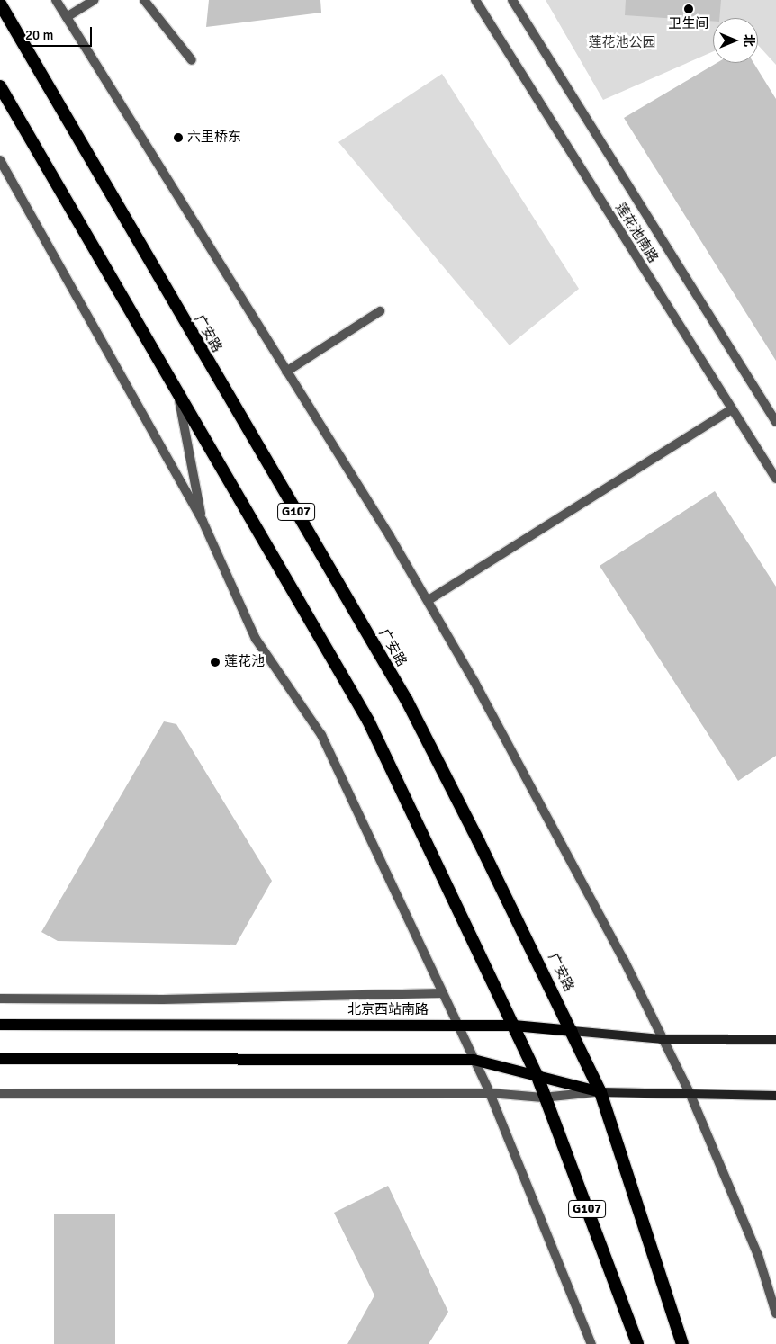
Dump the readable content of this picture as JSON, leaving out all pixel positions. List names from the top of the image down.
{
  "streets": {
    "highway": ["广安路", "G107"],
    "main road": ["北京西站南路"],
    "street": ["莲花池南路"]
  },
  "crossings": [
    ["广安路", "北京西站南路"],
    ["G107", "北京西站南路"]
  ],
  "parks": ["莲花池公园"],
  "places": ["卫生间", "六里桥东", "莲花池"],
  "scale_bar": "20 m",
  "north": "right"
}
